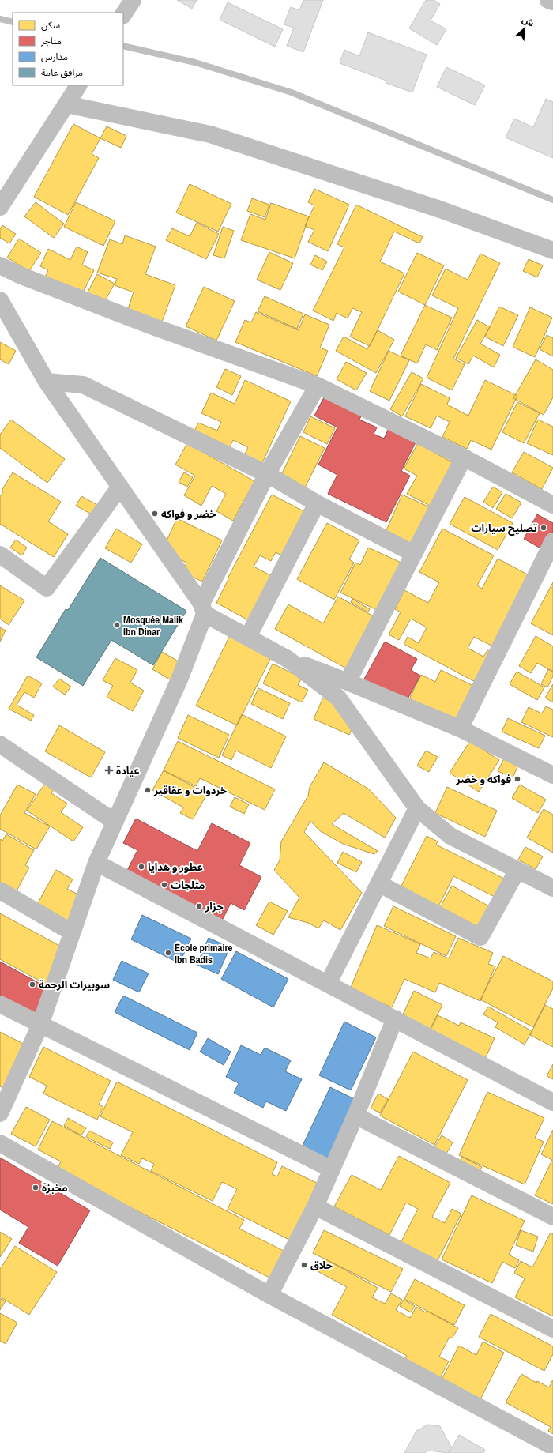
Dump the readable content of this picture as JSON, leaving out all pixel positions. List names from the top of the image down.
{
  "places": {
    "other": [
      "خضر و فواكه",
      "تصليح سيارات",
      "Mosquée Malik Ibn Dinar",
      "فواكه و خضر",
      "خردوات و عقاقير",
      "عطور و هدايا",
      "مثلجات",
      "جزار",
      "École primaire Ibn Badis",
      "سوبيرات الرحمة",
      "مخبزة",
      "حلاق"
    ],
    "health": ["عيادة"]
  },
  "legend": [
    "سكن",
    "متاجر",
    "مدارس",
    "مرافق عامة"
  ],
  "north": "top right"
}
